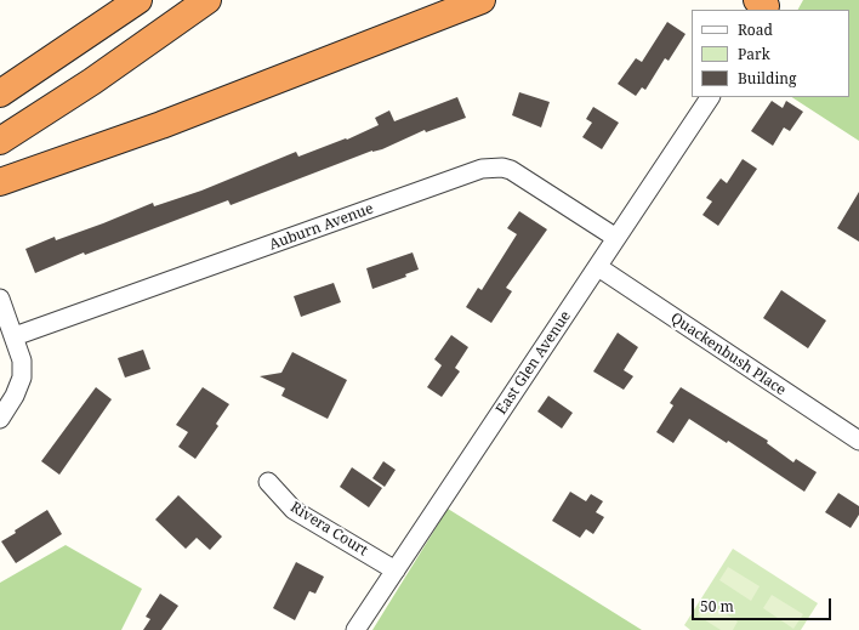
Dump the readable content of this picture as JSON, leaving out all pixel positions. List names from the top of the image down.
{
  "streets": {
    "street": [
      "Auburn Avenue",
      "Quackenbush Place",
      "East Glen Avenue",
      "Rivera Court"
    ]
  },
  "crossings": [
    ["Auburn Avenue", "East Glen Avenue"],
    ["Quackenbush Place", "East Glen Avenue"],
    ["East Glen Avenue", "Rivera Court"]
  ],
  "legend": ["Road", "Park", "Building"],
  "scale_bar": "50 m"
}
